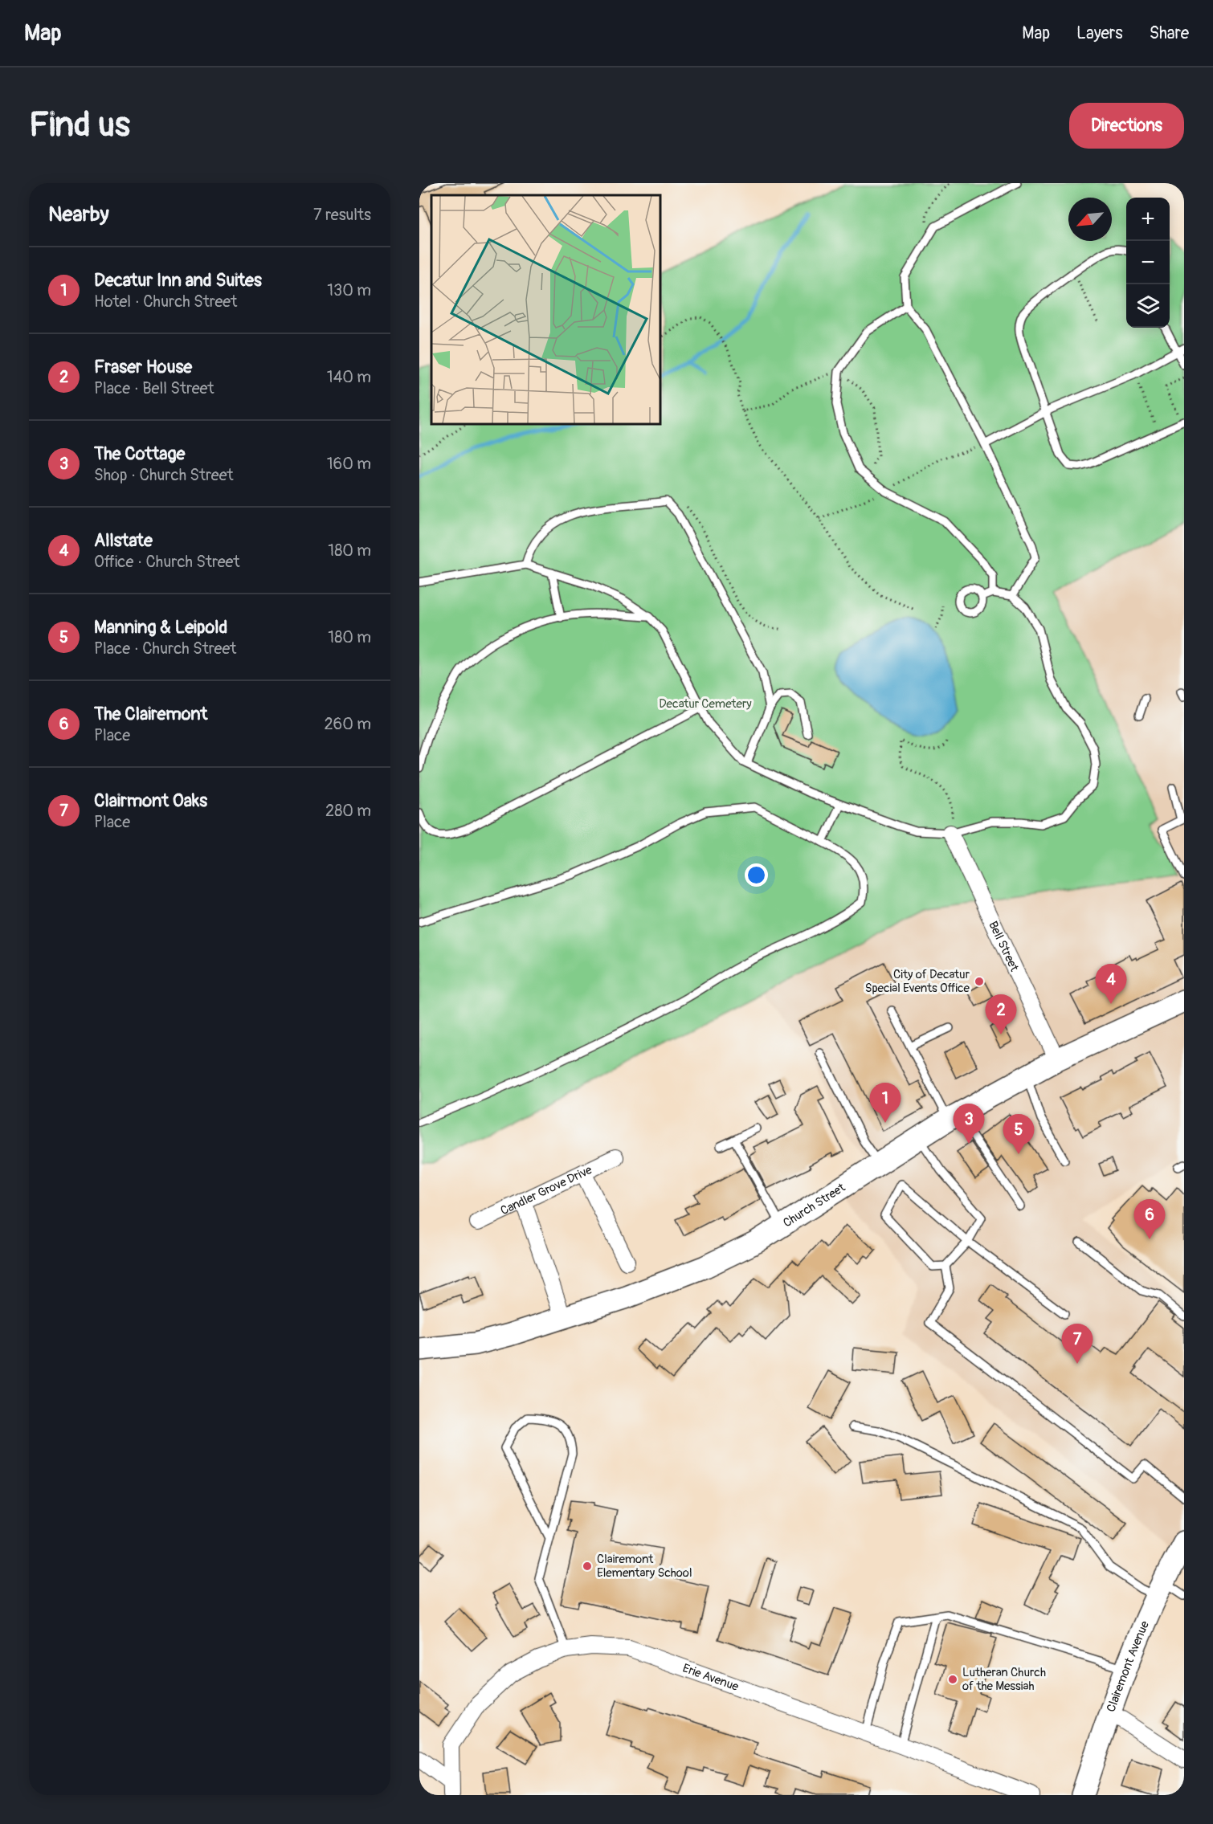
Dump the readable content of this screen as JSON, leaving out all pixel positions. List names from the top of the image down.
{
  "streets": {
    "main road": ["Church Street", "Clairemont Avenue"],
    "street": ["Bell Street", "Candler Grove Drive", "Erie Avenue"]
  },
  "crossings": [
    ["Bell Street", "Church Street"]
  ],
  "parks": ["Decatur Cemetery"],
  "places": ["City of Decatur Special Events Office", "Clairemont Elementary School", "Lutheran Church of the Messiah"],
  "north": "bottom left",
  "page": {
    "header": "Map",
    "nav": ["Map", "Layers", "Share"],
    "buttons": "Directions",
    "title": "Find us",
    "heading": ["Nearby", "7 results"],
    "map_buttons": ["+", "−"],
    "list": [
      {
        "mark": "1",
        "name": "Decatur Inn and Suites",
        "note": "Hotel · Church Street",
        "value": "130 m"
      },
      {
        "mark": "2",
        "name": "Fraser House",
        "note": "Place · Bell Street",
        "value": "140 m"
      },
      {
        "mark": "3",
        "name": "The Cottage",
        "note": "Shop · Church Street",
        "value": "160 m"
      },
      {
        "mark": "4",
        "name": "Allstate",
        "note": "Office · Church Street",
        "value": "180 m"
      },
      {
        "mark": "5",
        "name": "Manning & Leipold",
        "note": "Place · Church Street",
        "value": "180 m"
      },
      {
        "mark": "6",
        "name": "The Clairemont",
        "note": "Place",
        "value": "260 m"
      },
      {
        "mark": "7",
        "name": "Clairmont Oaks",
        "note": "Place",
        "value": "280 m"
      }
    ],
    "pins": [
      "4",
      "2",
      "1",
      "3",
      "5",
      "6",
      "7"
    ]
  }
}
